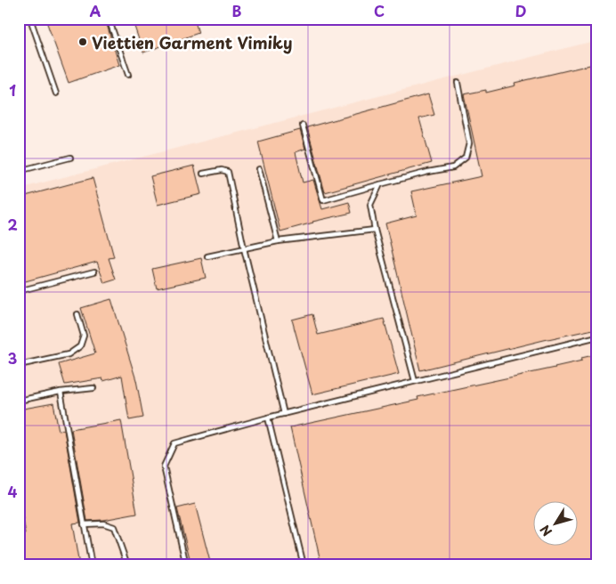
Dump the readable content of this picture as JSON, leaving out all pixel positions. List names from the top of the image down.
{
  "places": ["Viettien Garment Vimiky"],
  "north": "bottom left",
  "grid": {
    "columns": [
      "A",
      "B",
      "C",
      "D"
    ],
    "rows": [
      "1",
      "2",
      "3",
      "4"
    ]
  }
}
